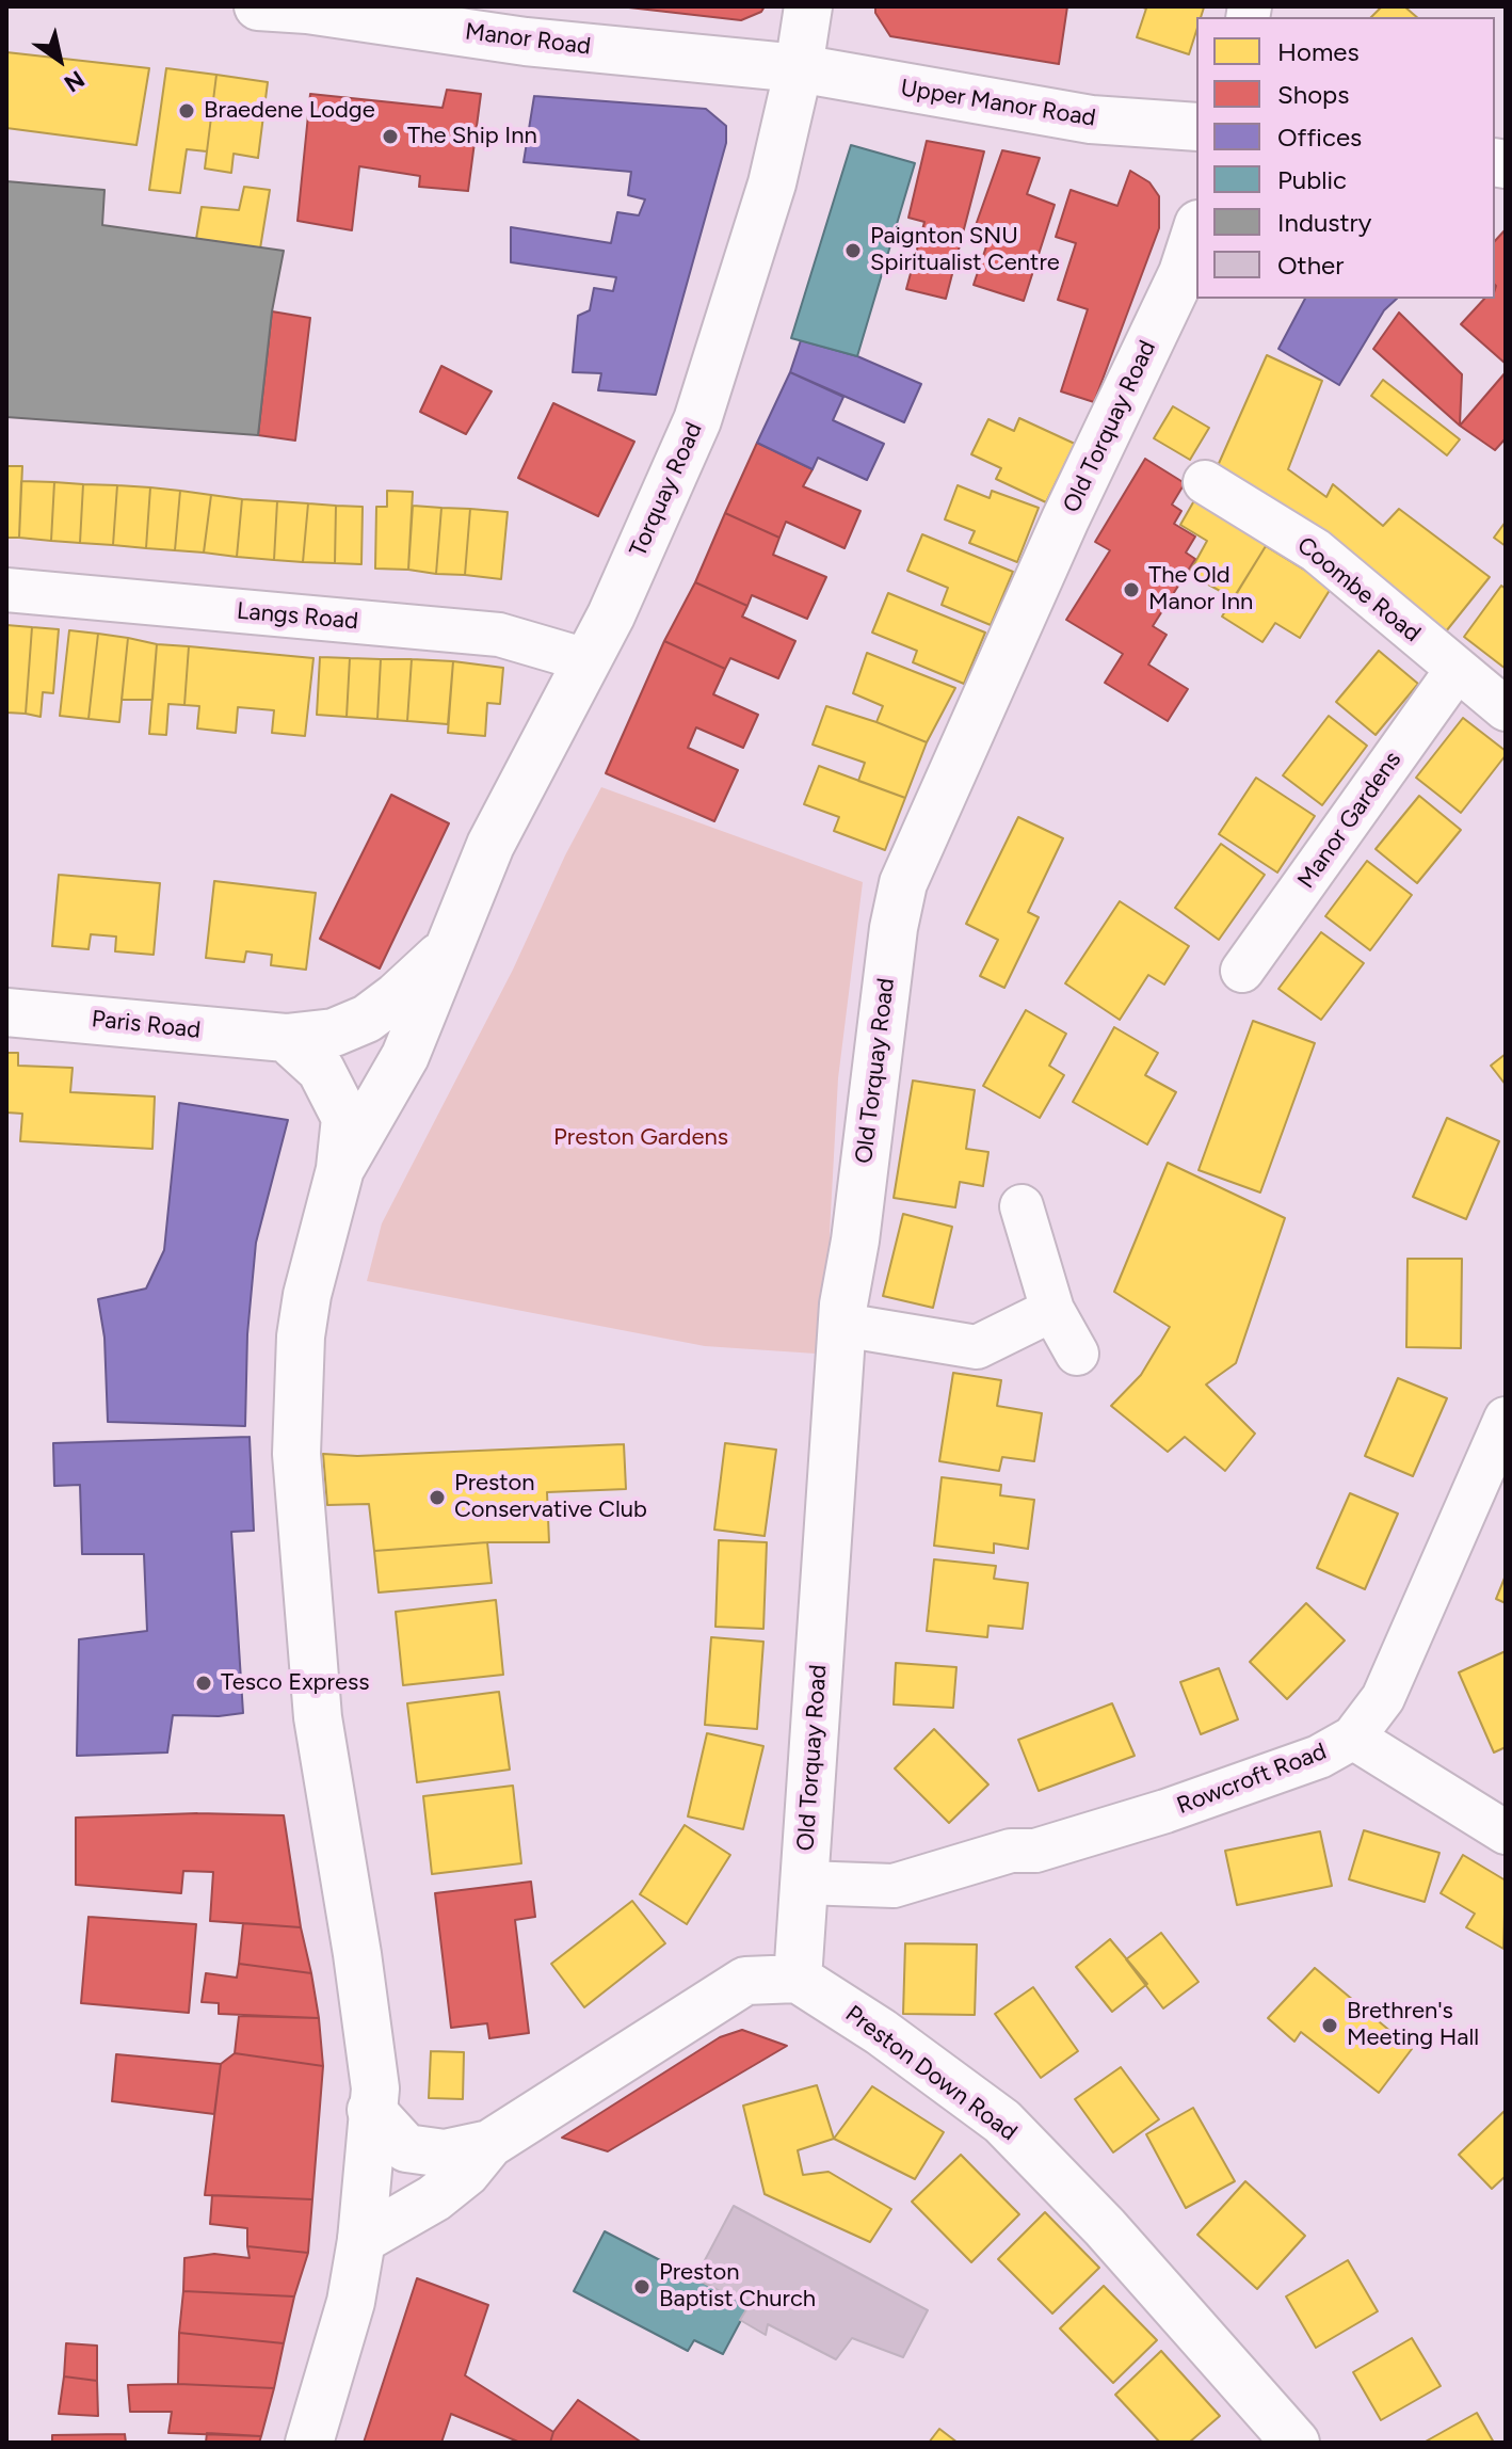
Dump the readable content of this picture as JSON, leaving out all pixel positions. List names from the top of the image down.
{
  "streets": {
    "main road": [
      "Manor Road",
      "Upper Manor Road",
      "Old Torquay Road",
      "Torquay Road",
      "Paris Road",
      "Preston Down Road"
    ],
    "street": [
      "Coombe Road",
      "Langs Road",
      "Manor Gardens",
      "Rowcroft Road"
    ]
  },
  "crossings": [
    ["Manor Road", "Upper Manor Road"],
    ["Manor Road", "Torquay Road"],
    ["Upper Manor Road", "Torquay Road"],
    ["Old Torquay Road", "Rowcroft Road"],
    ["Old Torquay Road", "Preston Down Road"],
    ["Torquay Road", "Langs Road"],
    ["Torquay Road", "Paris Road"],
    ["Coombe Road", "Manor Gardens"]
  ],
  "parks": ["Preston Gardens"],
  "places": [
    "Braedene Lodge",
    "The Ship Inn",
    "Paignton SNU Spiritualist Centre",
    "The Old Manor Inn",
    "Preston Conservative Club",
    "Tesco Express",
    "Brethren's Meeting Hall",
    "Preston Baptist Church"
  ],
  "legend": [
    "Homes",
    "Shops",
    "Offices",
    "Public",
    "Industry",
    "Other"
  ],
  "north": "bottom right"
}
